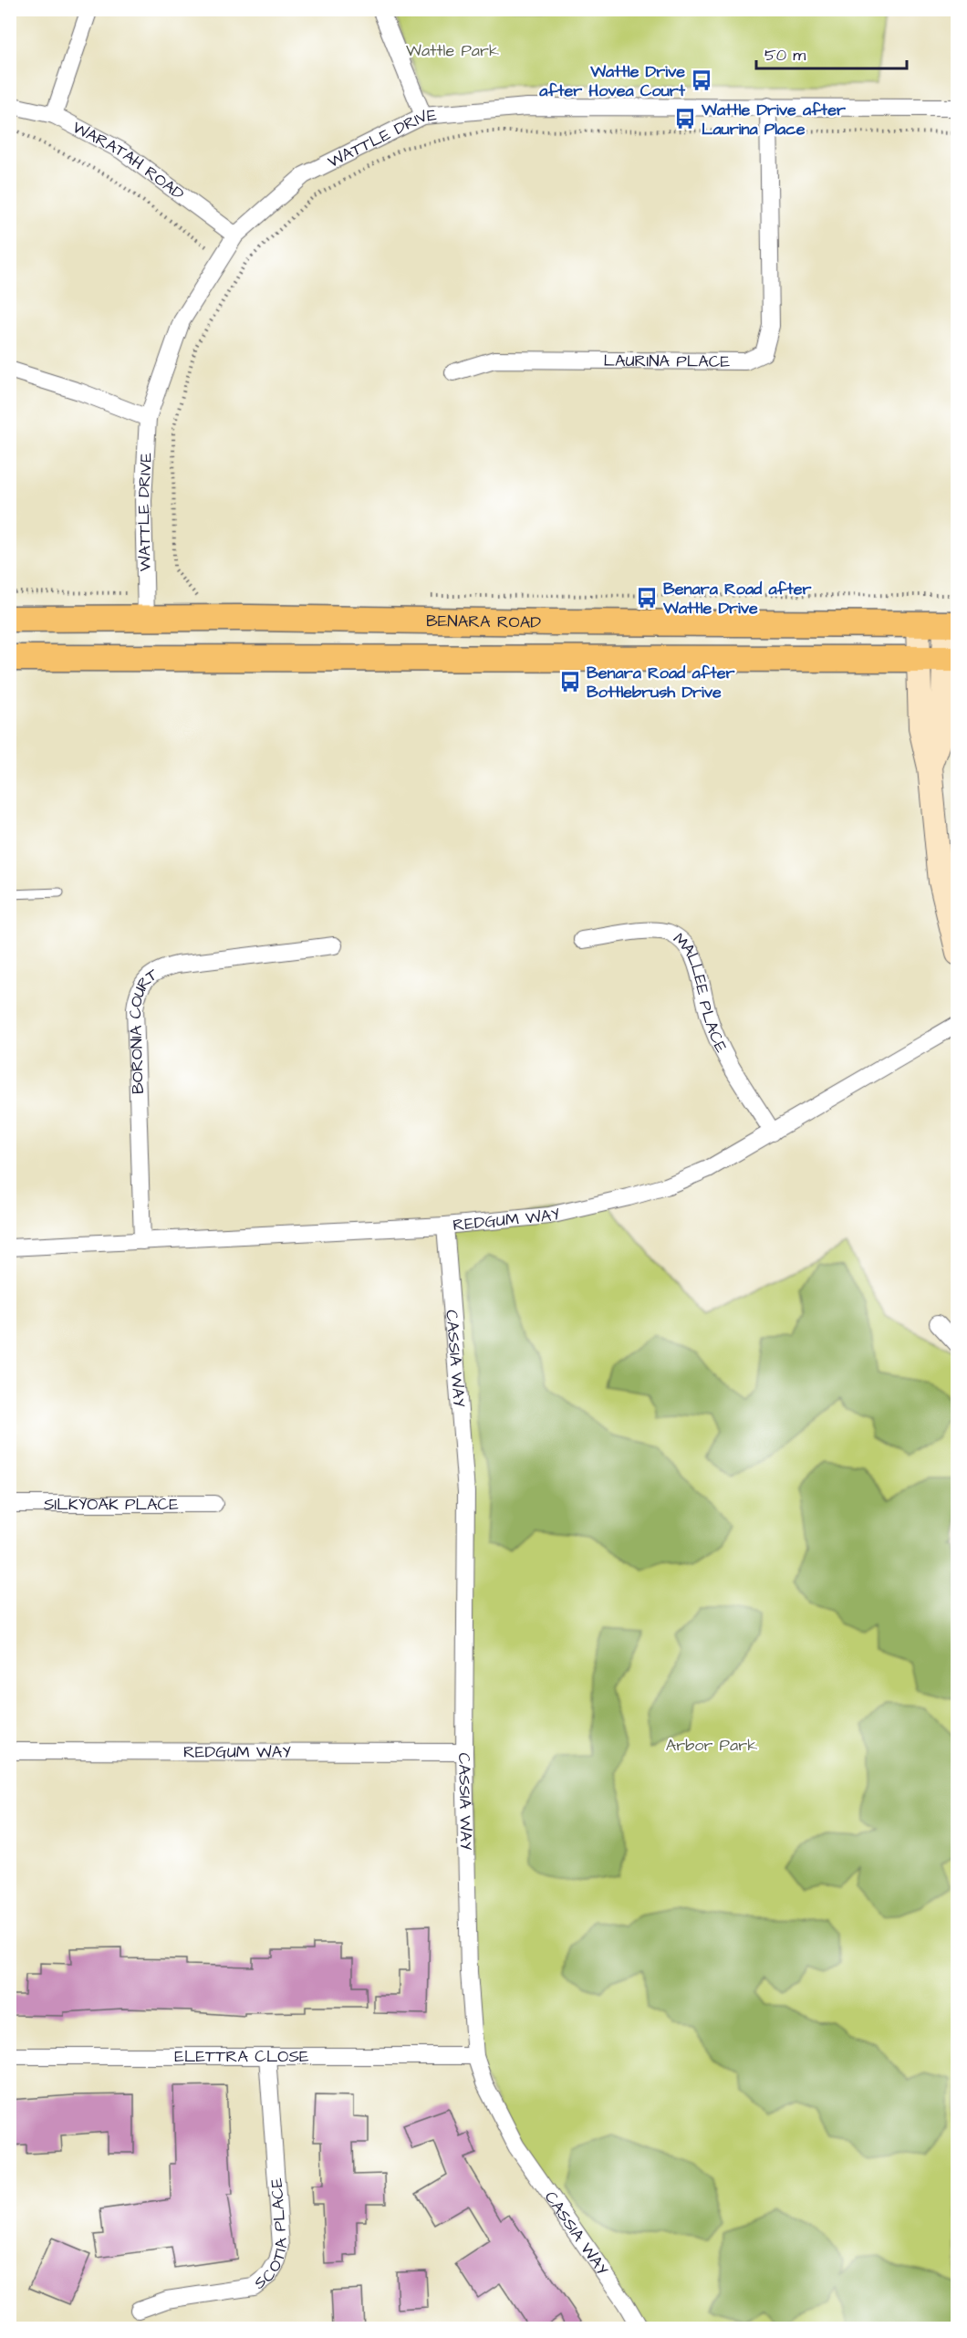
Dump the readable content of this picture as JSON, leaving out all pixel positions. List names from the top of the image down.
{
  "streets": {
    "main road": ["BENARA ROAD"],
    "street": [
      "WATTLE DRIVE",
      "WARATAH ROAD",
      "LAURINA PLACE",
      "MALLEE PLACE",
      "BORONIA COURT",
      "REDGUM WAY",
      "CASSIA WAY",
      "SILKYOAK PLACE",
      "ELETTRA CLOSE",
      "SCOTIA PLACE"
    ]
  },
  "crossings": [
    ["WATTLE DRIVE", "WARATAH ROAD"],
    ["WATTLE DRIVE", "LAURINA PLACE"],
    ["WATTLE DRIVE", "BENARA ROAD"],
    ["MALLEE PLACE", "REDGUM WAY"],
    ["BORONIA COURT", "REDGUM WAY"],
    ["REDGUM WAY", "CASSIA WAY"],
    ["CASSIA WAY", "ELETTRA CLOSE"],
    ["ELETTRA CLOSE", "SCOTIA PLACE"]
  ],
  "parks": ["Wattle Park", "Arbor Park"],
  "places": {
    "bus stop": [
      "Wattle Drive after Hovea Court",
      "Wattle Drive after Laurina Place",
      "Benara Road after Wattle Drive",
      "Benara Road after Bottlebrush Drive"
    ]
  },
  "scale_bar": "50 m"
}
